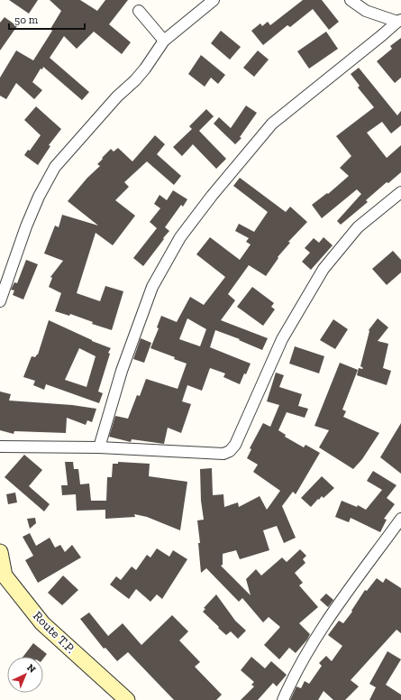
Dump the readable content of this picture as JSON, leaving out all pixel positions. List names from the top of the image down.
{
  "streets": {
    "street": ["Route T.P."]
  },
  "scale_bar": "50 m",
  "north": "top right"
}
